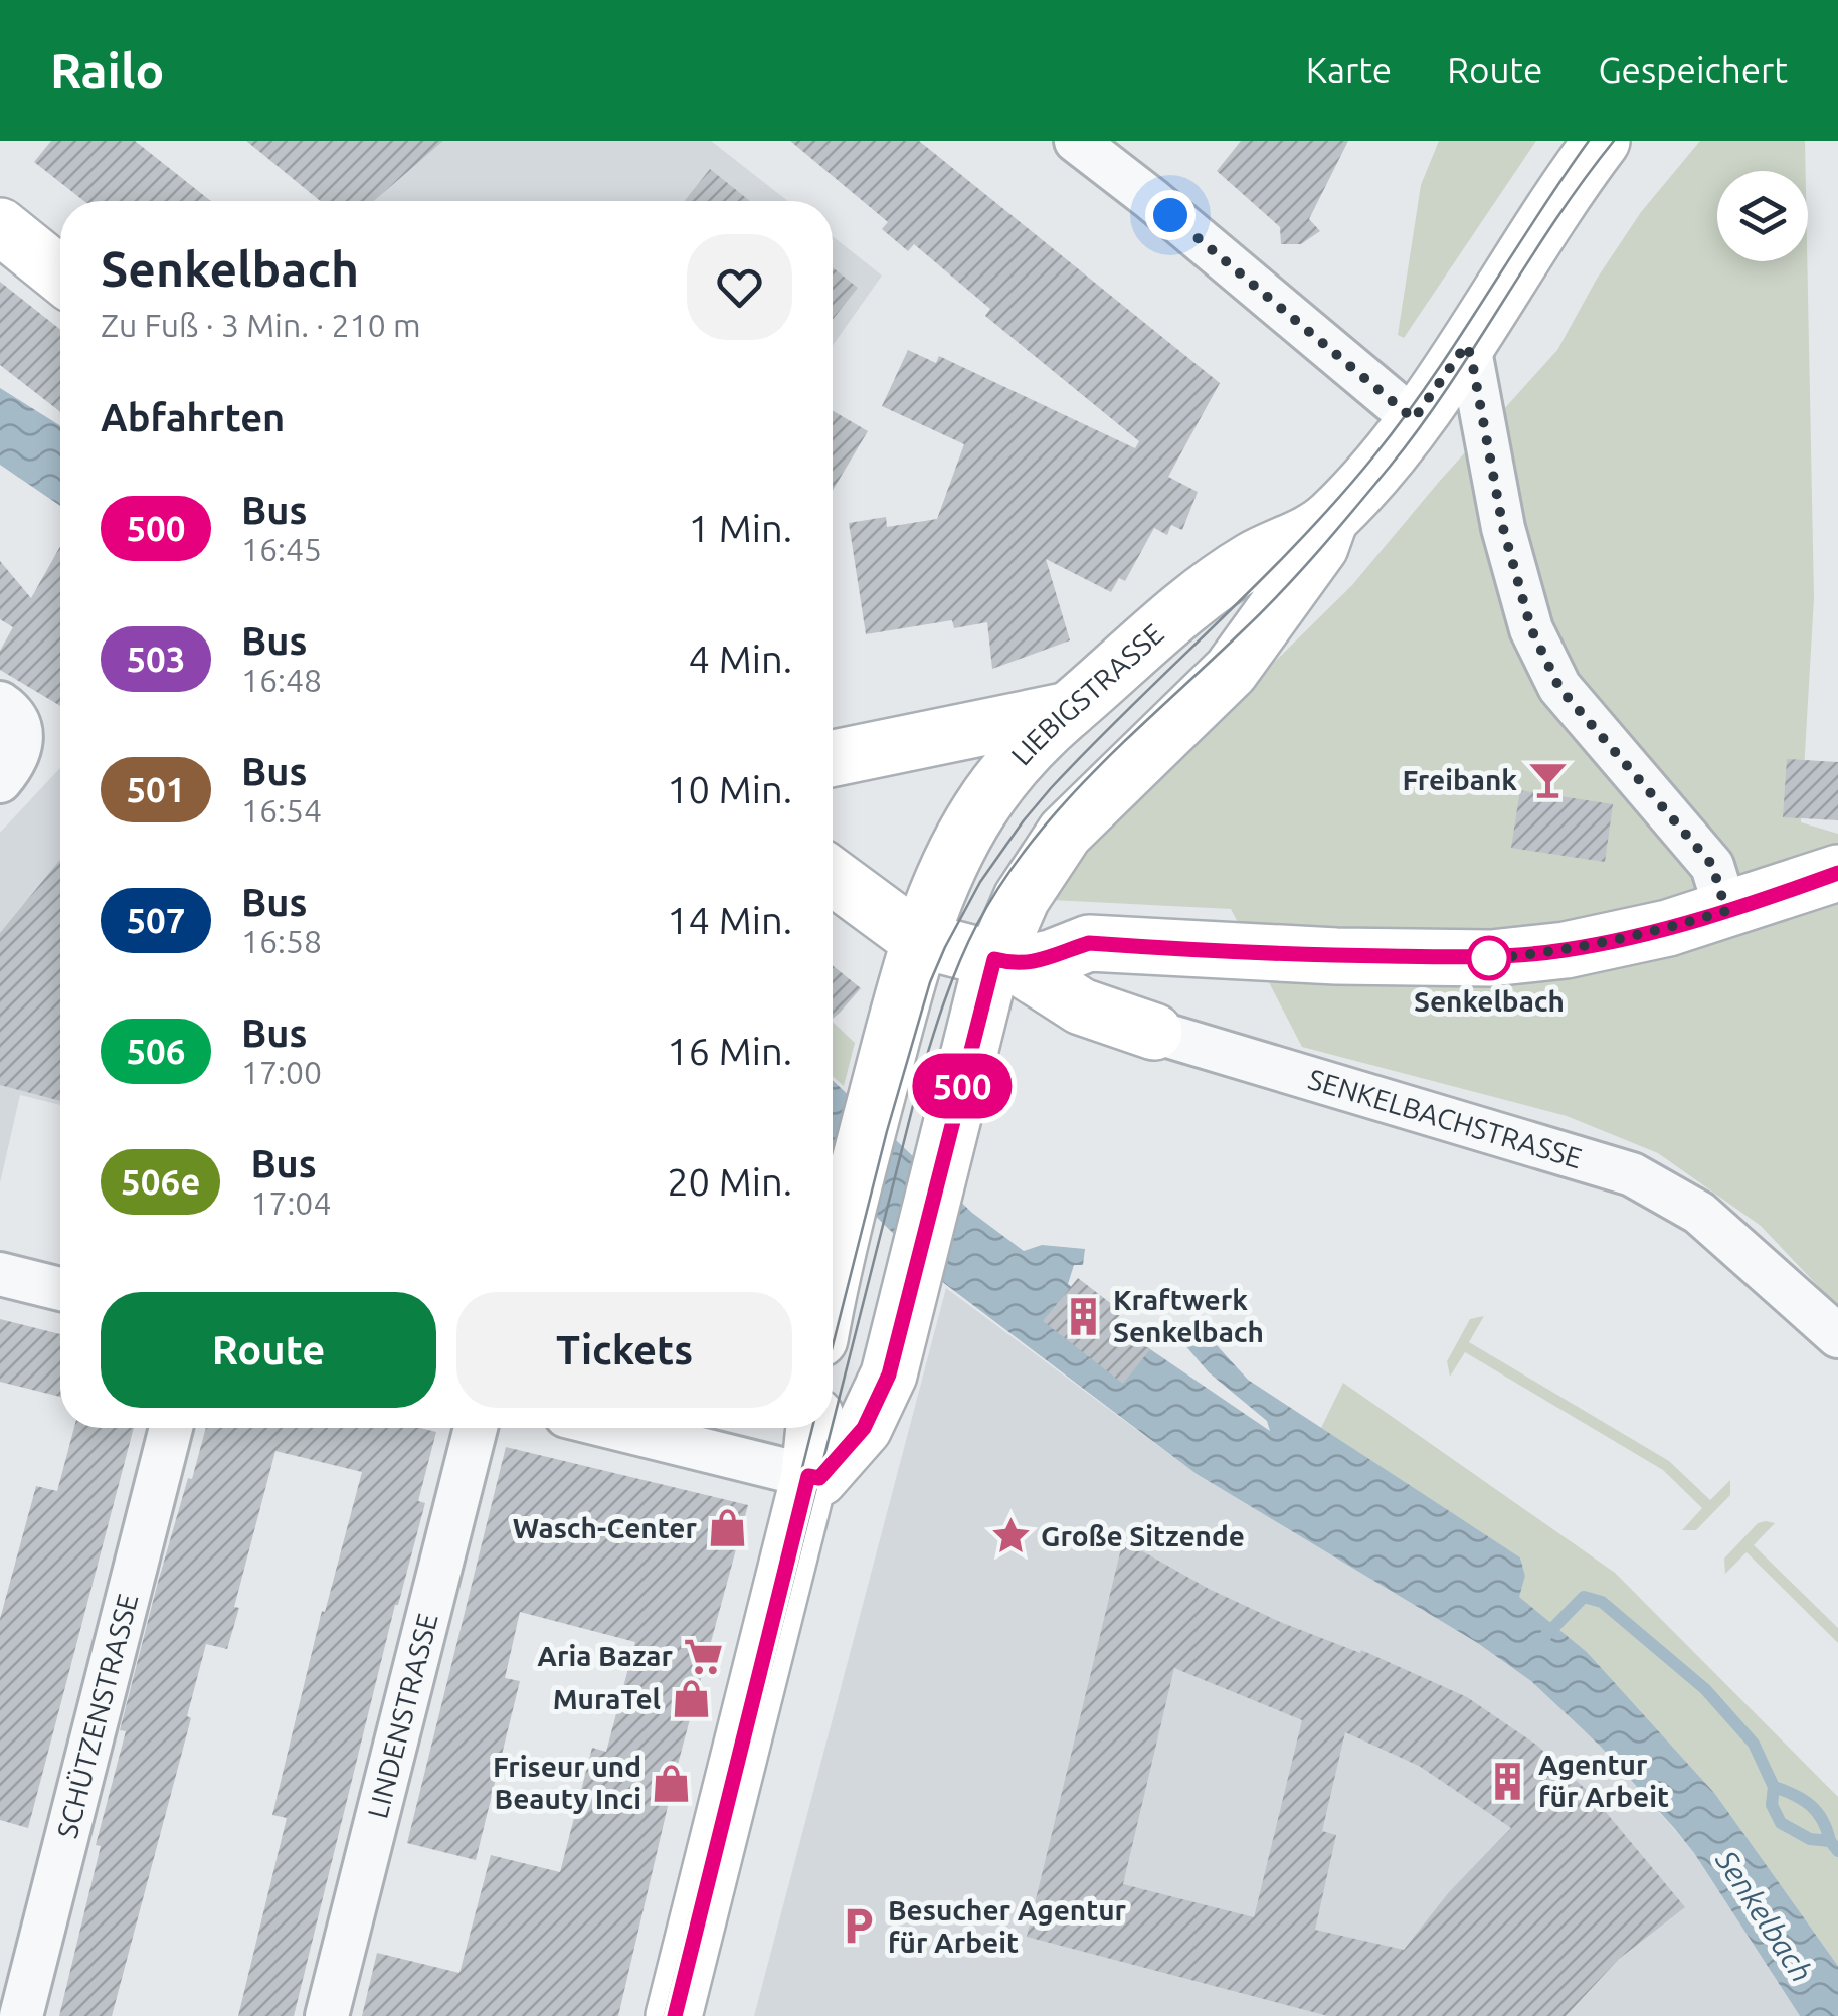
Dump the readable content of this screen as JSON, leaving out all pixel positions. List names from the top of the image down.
{
  "streets": {
    "street": [
      "LIEBIGSTRASSE",
      "SENKELBACHSTRASSE",
      "SCHÜTZENSTRASSE",
      "LINDENSTRASSE"
    ]
  },
  "crossings": [
    ["LIEBIGSTRASSE", "SENKELBACHSTRASSE"]
  ],
  "water": ["Senkelbach"],
  "places": {
    "bar": ["Freibank"],
    "other": ["Senkelbach"],
    "building": ["Kraftwerk Senkelbach", "Agentur für Arbeit"],
    "shop": ["Wasch-Center", "MuraTel", "Friseur und Beauty Inci"],
    "place": ["Große Sitzende"],
    "supermarket": ["Aria Bazar"],
    "parking": ["Besucher Agentur für Arbeit"]
  },
  "lines": ["bus line 500"],
  "page": {
    "header": "Railo",
    "nav": ["Karte", "Route", "Gespeichert"],
    "on_map": "500",
    "heading": [
      ["Senkelbach", "Zu Fuß · 3 Min. · 210 m"],
      "Abfahrten"
    ],
    "list": [
      {
        "mark": "500",
        "name": "Bus",
        "note": "16:45",
        "value": "1 Min."
      },
      {
        "mark": "503",
        "name": "Bus",
        "note": "16:48",
        "value": "4 Min."
      },
      {
        "mark": "501",
        "name": "Bus",
        "note": "16:54",
        "value": "10 Min."
      },
      {
        "mark": "507",
        "name": "Bus",
        "note": "16:58",
        "value": "14 Min."
      },
      {
        "mark": "506",
        "name": "Bus",
        "note": "17:00",
        "value": "16 Min."
      },
      {
        "mark": "506e",
        "name": "Bus",
        "note": "17:04",
        "value": "20 Min."
      }
    ],
    "buttons": ["Route", "Tickets"]
  }
}
